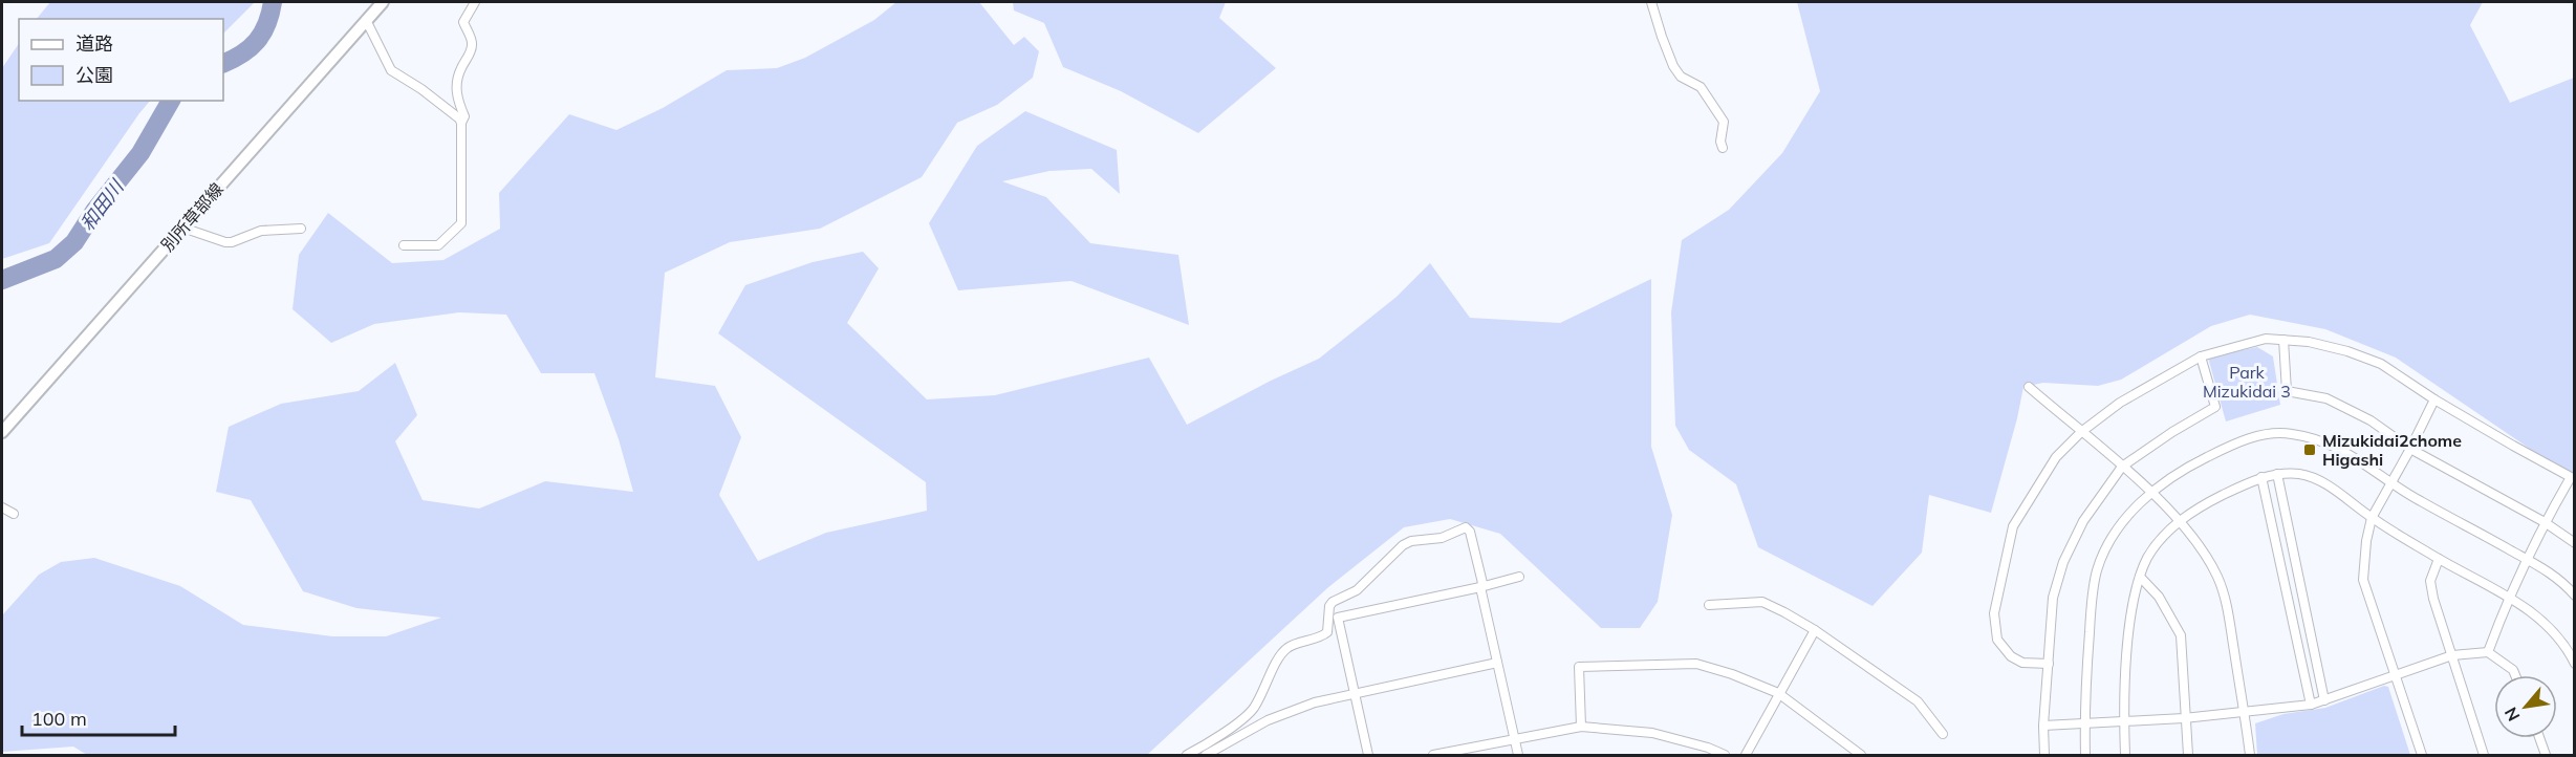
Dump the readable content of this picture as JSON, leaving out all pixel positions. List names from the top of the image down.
{
  "streets": {
    "main road": ["別所草部線"]
  },
  "water": ["和田川"],
  "parks": ["Park Mizukidai 3"],
  "places": {
    "transit": ["Mizukidai2chome Higashi"]
  },
  "legend": ["道路", "公園"],
  "scale_bar": "100 m",
  "north": "bottom left"
}
